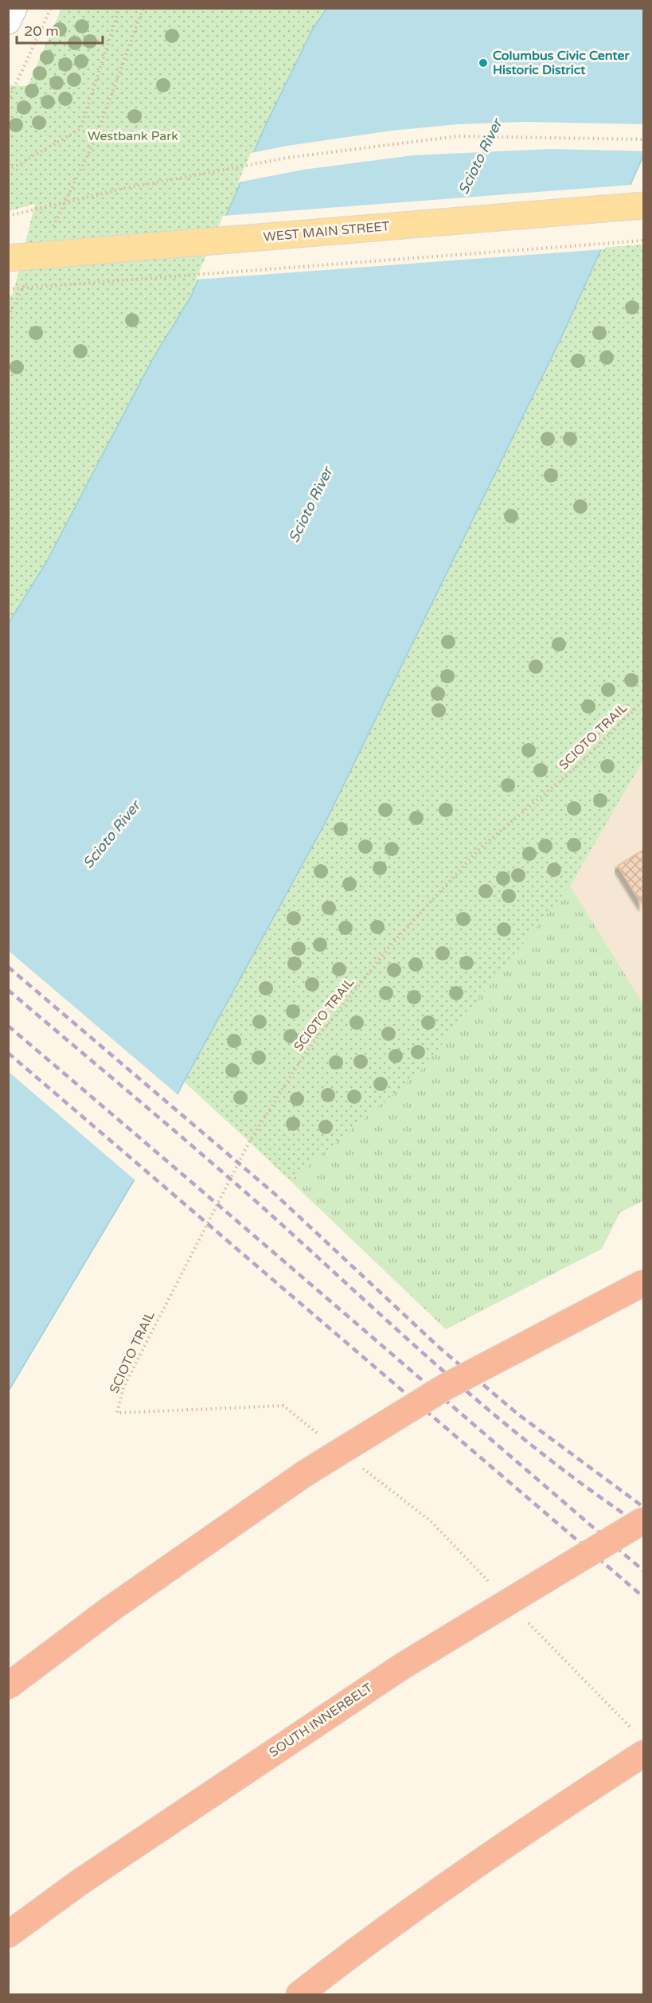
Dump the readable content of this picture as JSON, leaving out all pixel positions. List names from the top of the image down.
{
  "streets": {
    "highway": ["SOUTH INNERBELT"],
    "main road": ["WEST MAIN STREET"],
    "path": ["SCIOTO TRAIL"]
  },
  "water": ["Scioto River"],
  "parks": ["Westbank Park"],
  "places": ["Columbus Civic Center Historic District"],
  "scale_bar": "20 m"
}
